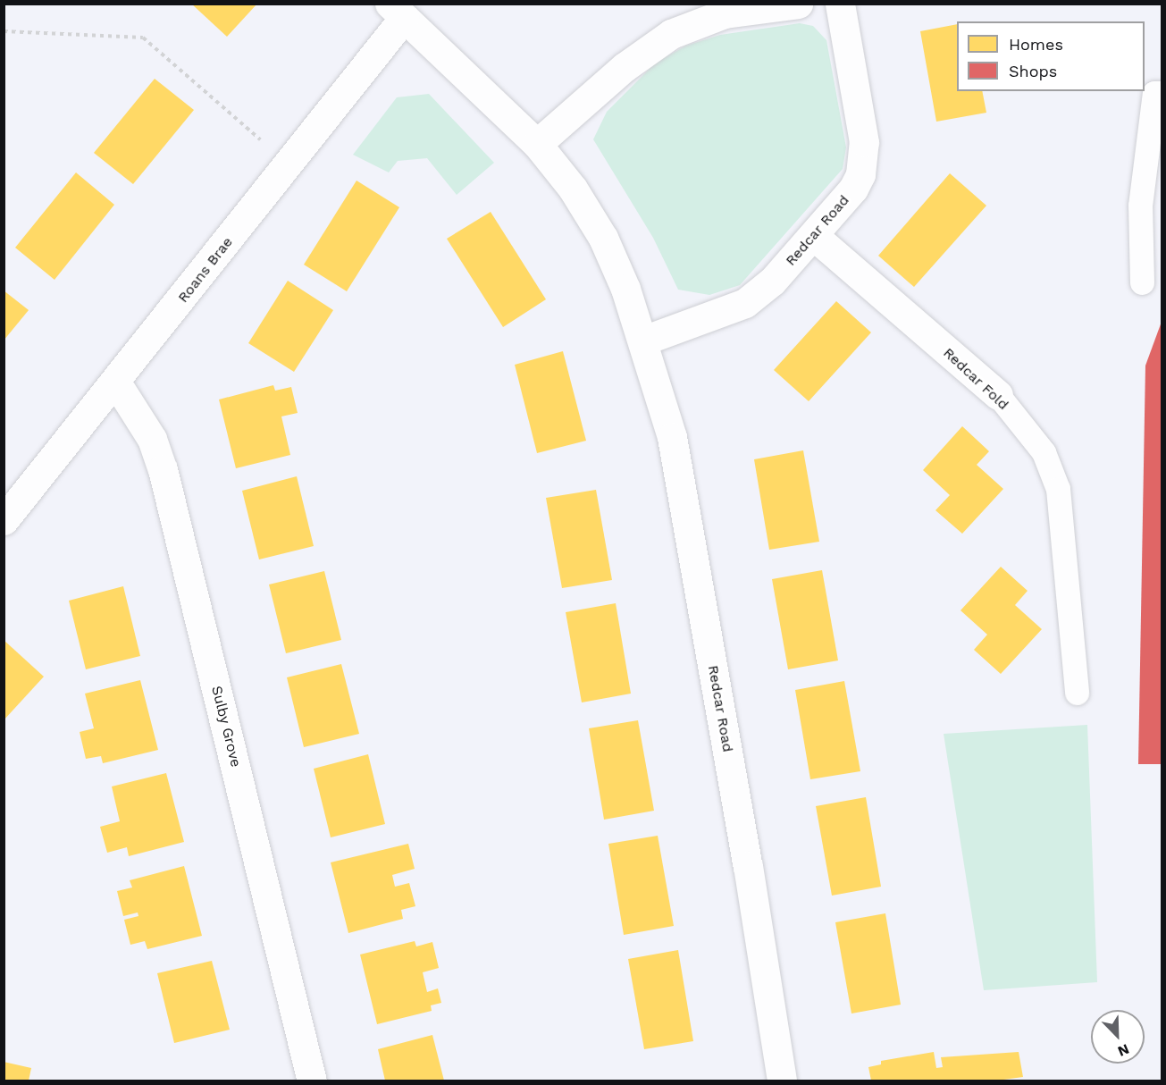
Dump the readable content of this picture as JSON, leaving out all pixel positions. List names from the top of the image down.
{
  "streets": {
    "street": [
      "Redcar Road",
      "Roans Brae",
      "Redcar Fold",
      "Sulby Grove"
    ]
  },
  "crossings": [
    ["Redcar Road", "Roans Brae"],
    ["Redcar Road", "Redcar Fold"],
    ["Roans Brae", "Sulby Grove"]
  ],
  "legend": ["Homes", "Shops"],
  "north": "bottom right"
}
